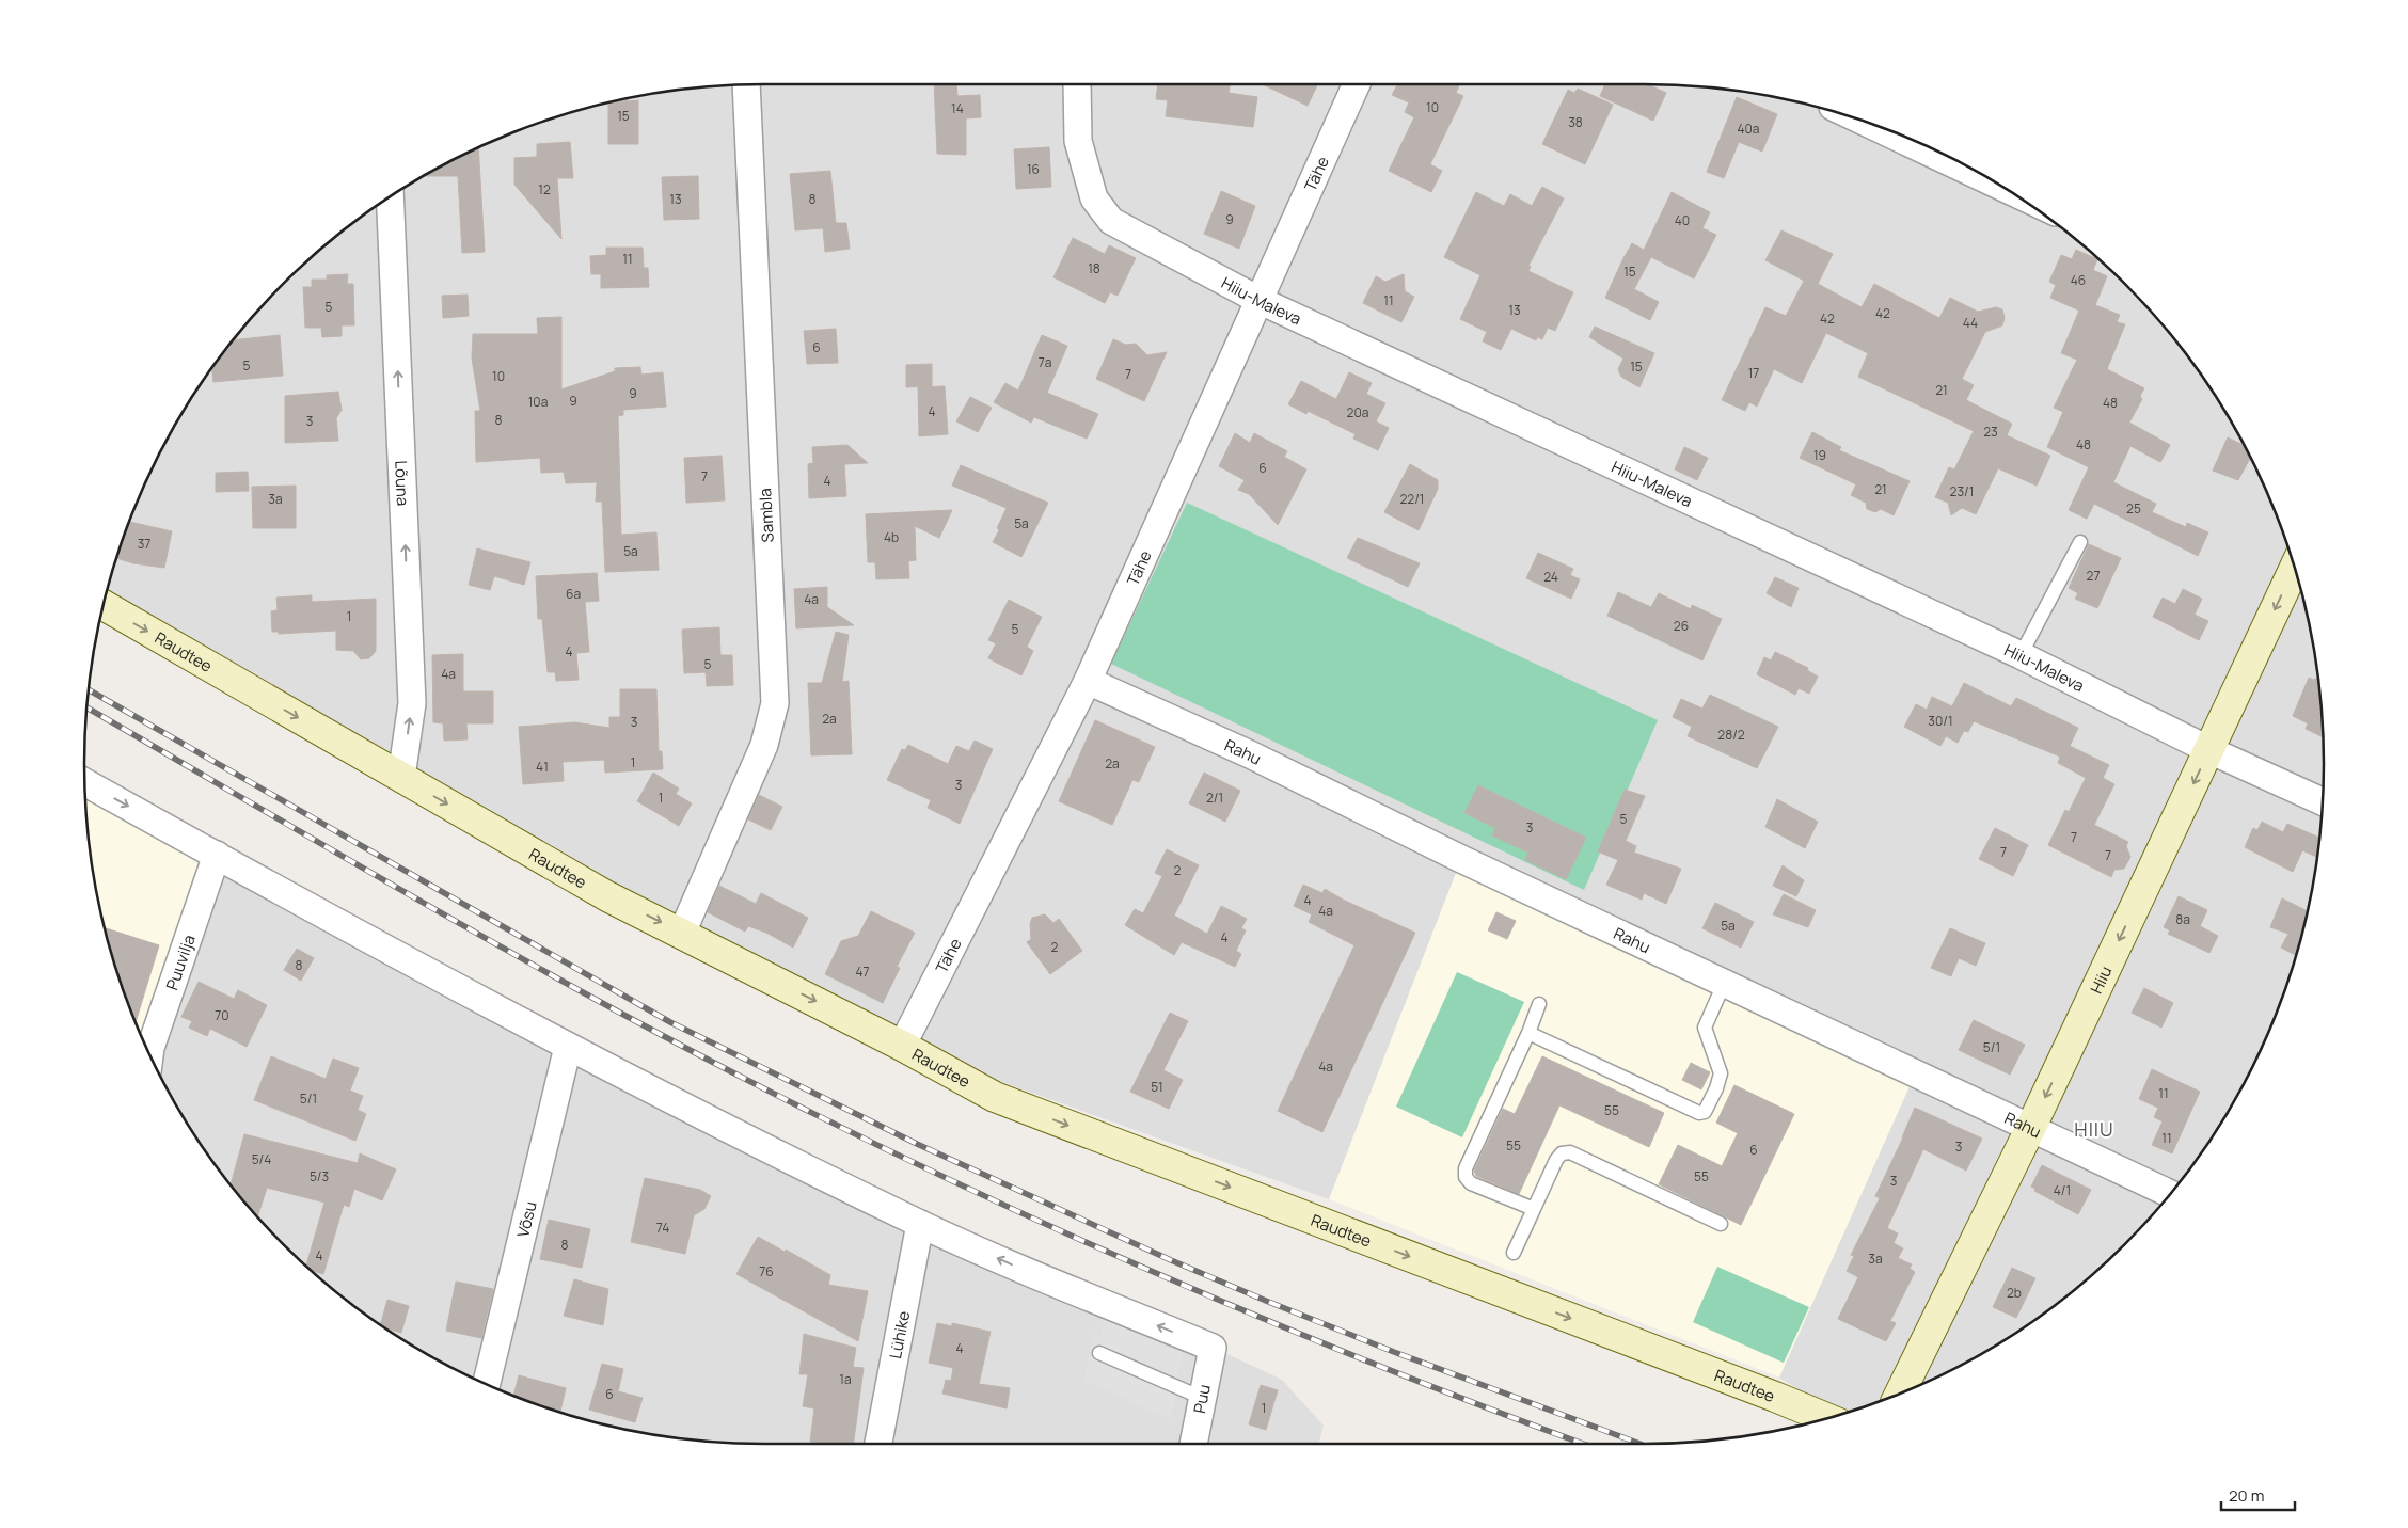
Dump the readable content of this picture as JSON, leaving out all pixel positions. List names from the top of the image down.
{
  "streets": {
    "street": [
      "Tähe",
      "Hiiu-Maleva",
      "Lõuna",
      "Sambla",
      "Raudtee",
      "Rahu",
      "Puuvilja",
      "Hiiu",
      "Võsu",
      "Lühike",
      "Puu"
    ]
  },
  "crossings": [
    ["Tähe", "Hiiu-Maleva"],
    ["Tähe", "Raudtee"],
    ["Tähe", "Rahu"],
    ["Hiiu-Maleva", "Hiiu"],
    ["Lõuna", "Raudtee"],
    ["Sambla", "Raudtee"],
    ["Rahu", "Hiiu"],
    ["Lühike", "Puu"]
  ],
  "one_way": ["Lõuna", "Hiiu", "Puu"],
  "districts": ["HIIU"],
  "house_numbers": [
    "10",
    "14",
    "15",
    "38",
    "40a",
    "16",
    "12",
    "13",
    "8",
    "9",
    "40",
    "11",
    "18",
    "15",
    "46",
    "11",
    "5",
    "13",
    "42",
    "42",
    "44",
    "6",
    "7a",
    "5",
    "15",
    "17",
    "7",
    "10",
    "21",
    "9",
    "9",
    "10a",
    "48",
    "4",
    "20a",
    "8",
    "3",
    "23",
    "48",
    "19",
    "6",
    "7",
    "4",
    "21",
    "23/1",
    "3a",
    "22/1",
    "25",
    "5a",
    "4b",
    "37",
    "5a",
    "27",
    "24",
    "6a",
    "4a",
    "1",
    "26",
    "5",
    "4",
    "5",
    "4a",
    "2a",
    "30/1",
    "3",
    "28/2",
    "1",
    "2a",
    "41",
    "3",
    "1",
    "2/1",
    "5",
    "3",
    "7",
    "7",
    "7",
    "2",
    "4",
    "4a",
    "8a",
    "5a",
    "4",
    "2",
    "8",
    "47",
    "70",
    "5/1",
    "4a",
    "51",
    "11",
    "5/1",
    "55",
    "11",
    "55",
    "3",
    "6",
    "5/4",
    "5/3",
    "55",
    "3",
    "4/1",
    "74",
    "8",
    "4",
    "3a",
    "76",
    "2b",
    "4",
    "1a",
    "6",
    "1"
  ],
  "scale_bar": "20 m"
}
